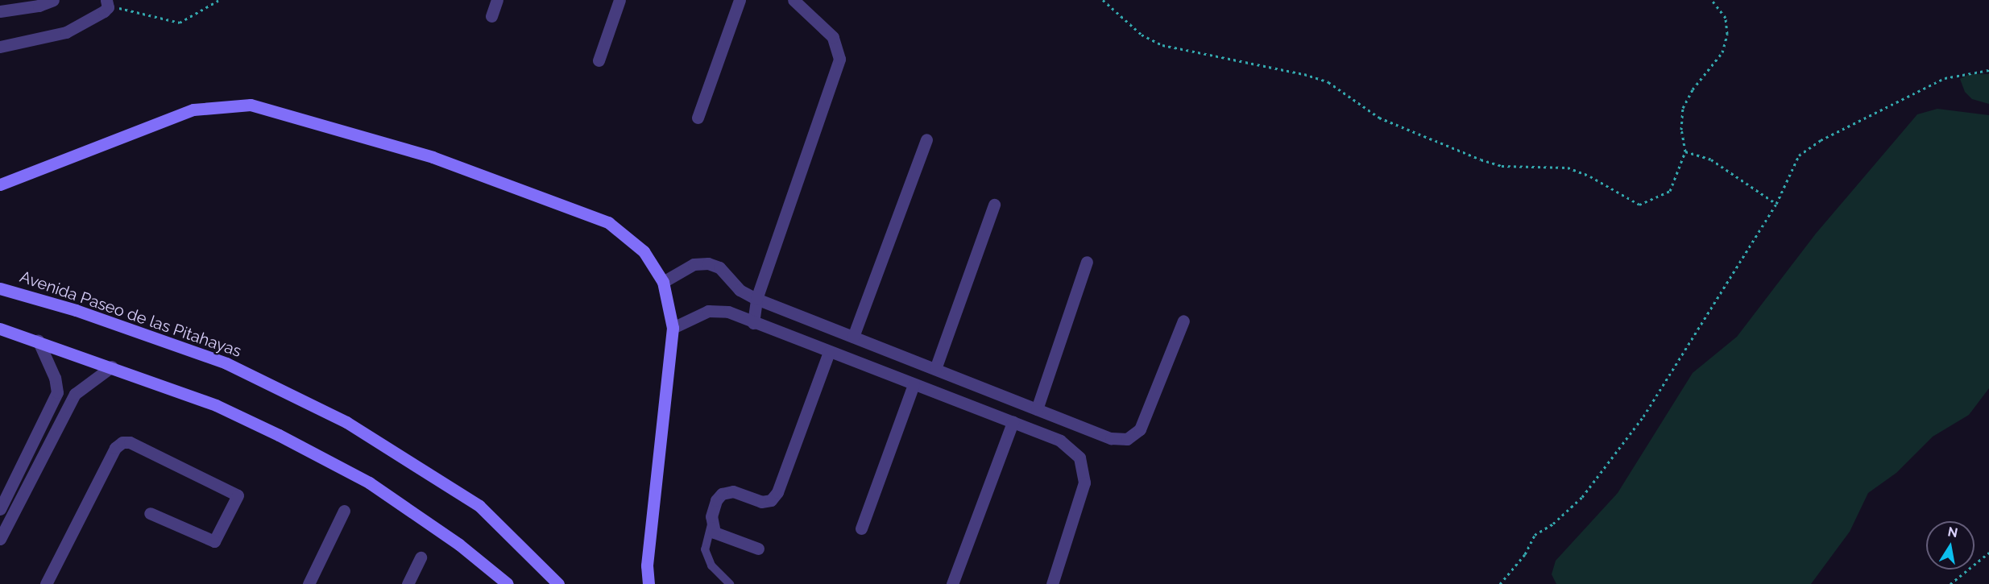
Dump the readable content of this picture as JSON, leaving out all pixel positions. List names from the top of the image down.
{
  "streets": {
    "street": ["Avenida Paseo de las Pitahayas"]
  },
  "north": "top"
}
